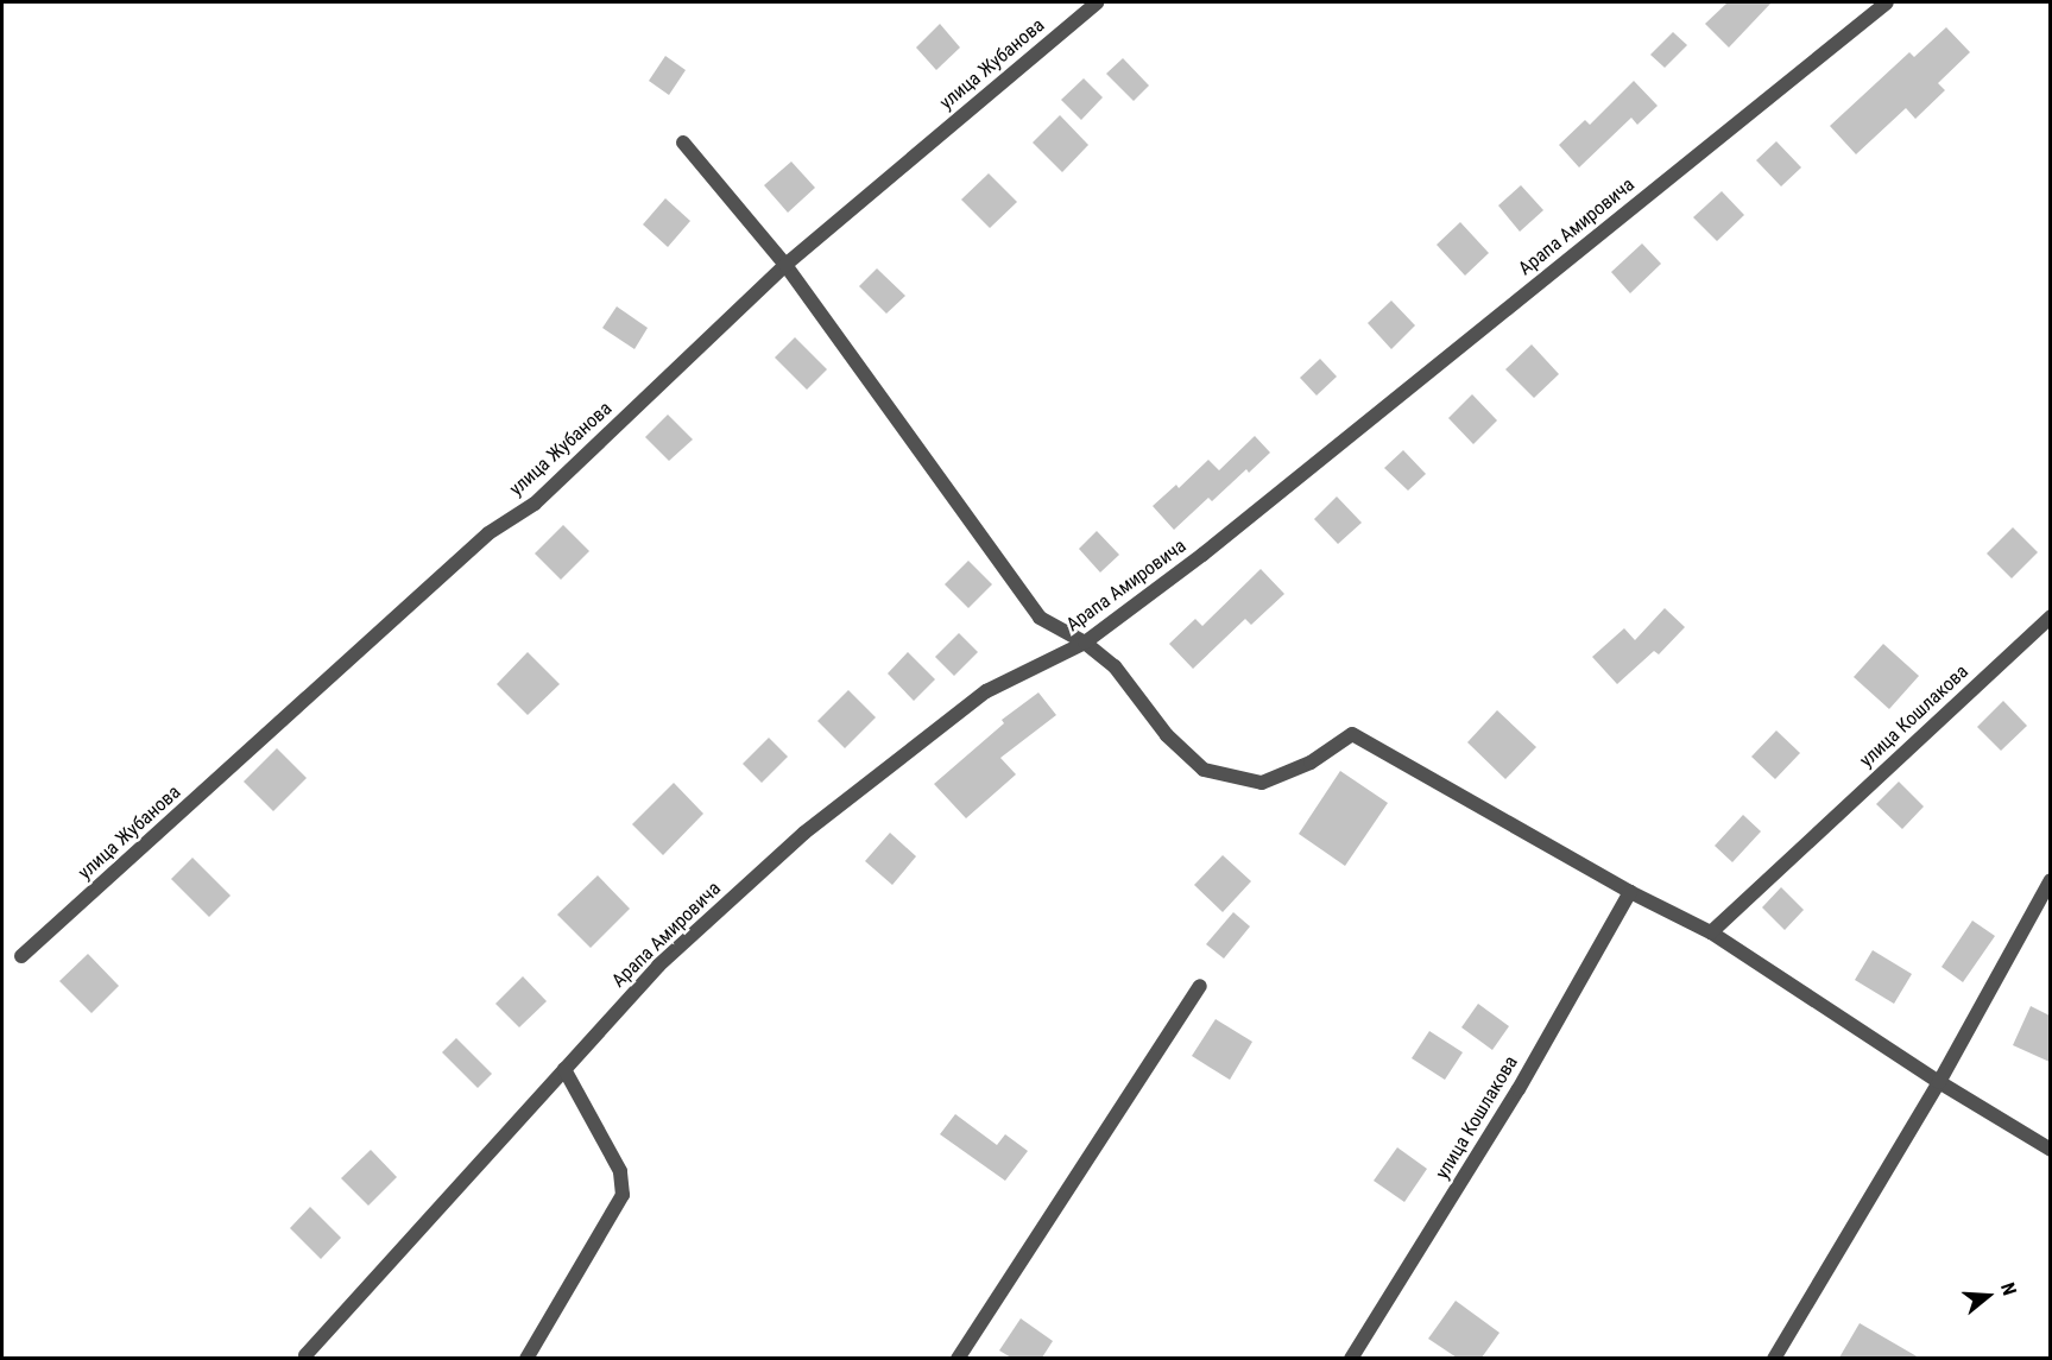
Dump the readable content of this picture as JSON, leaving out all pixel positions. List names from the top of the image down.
{
  "streets": {
    "street": ["улица Жубанова", "Арапа Амировича", "улица Кошлакова"]
  },
  "north": "right"
}
